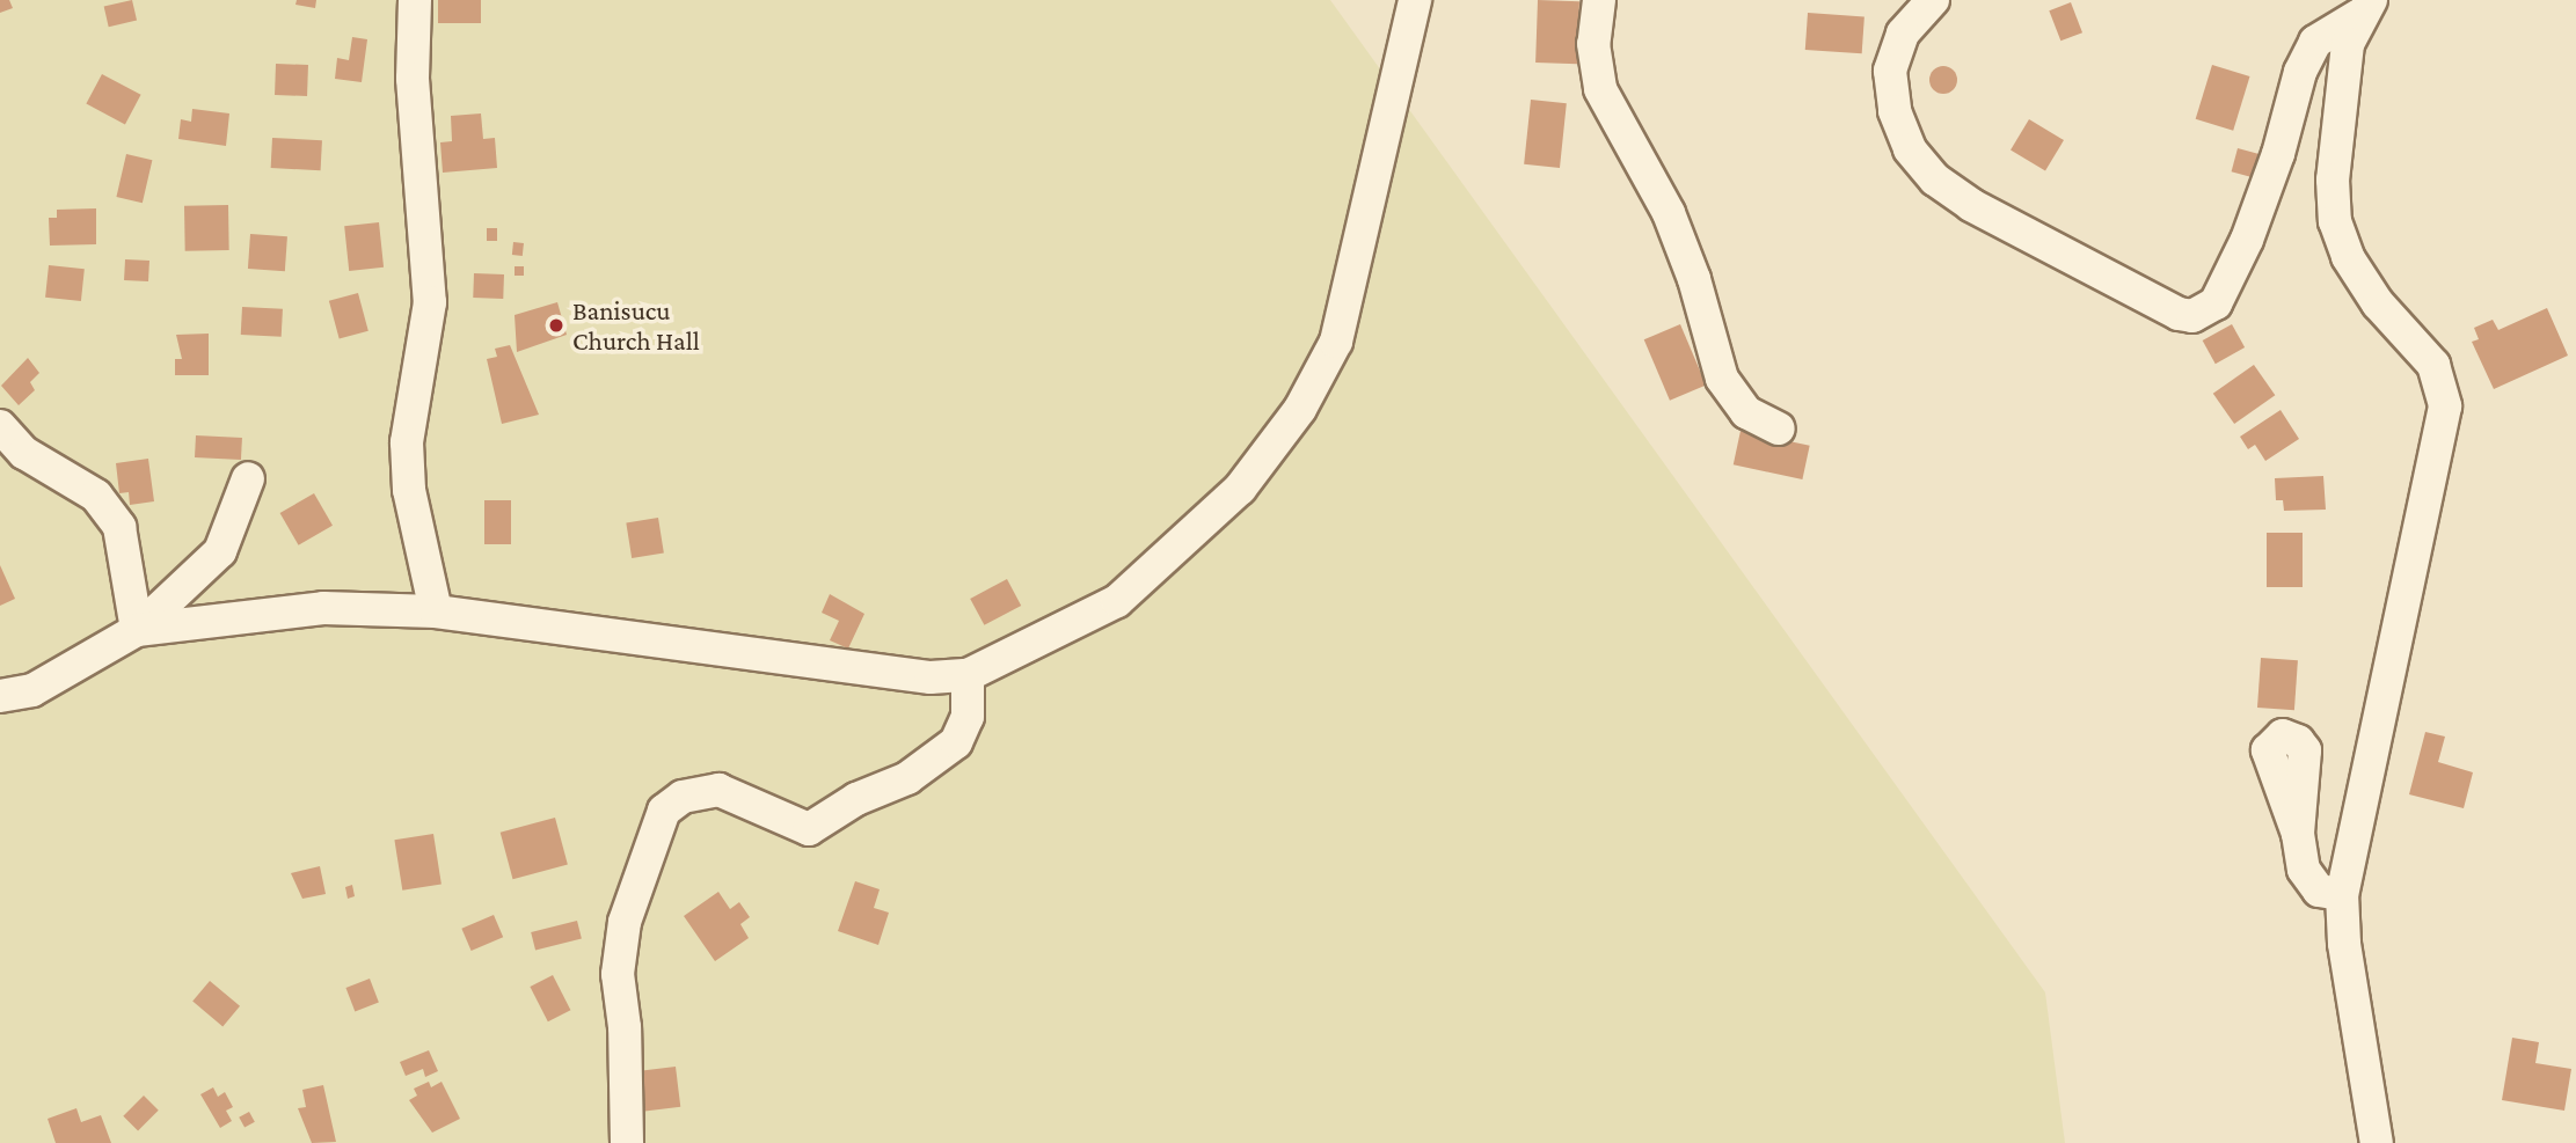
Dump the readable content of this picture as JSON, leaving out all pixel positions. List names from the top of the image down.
{
  "places": ["Banisucu Church Hall"]
}
